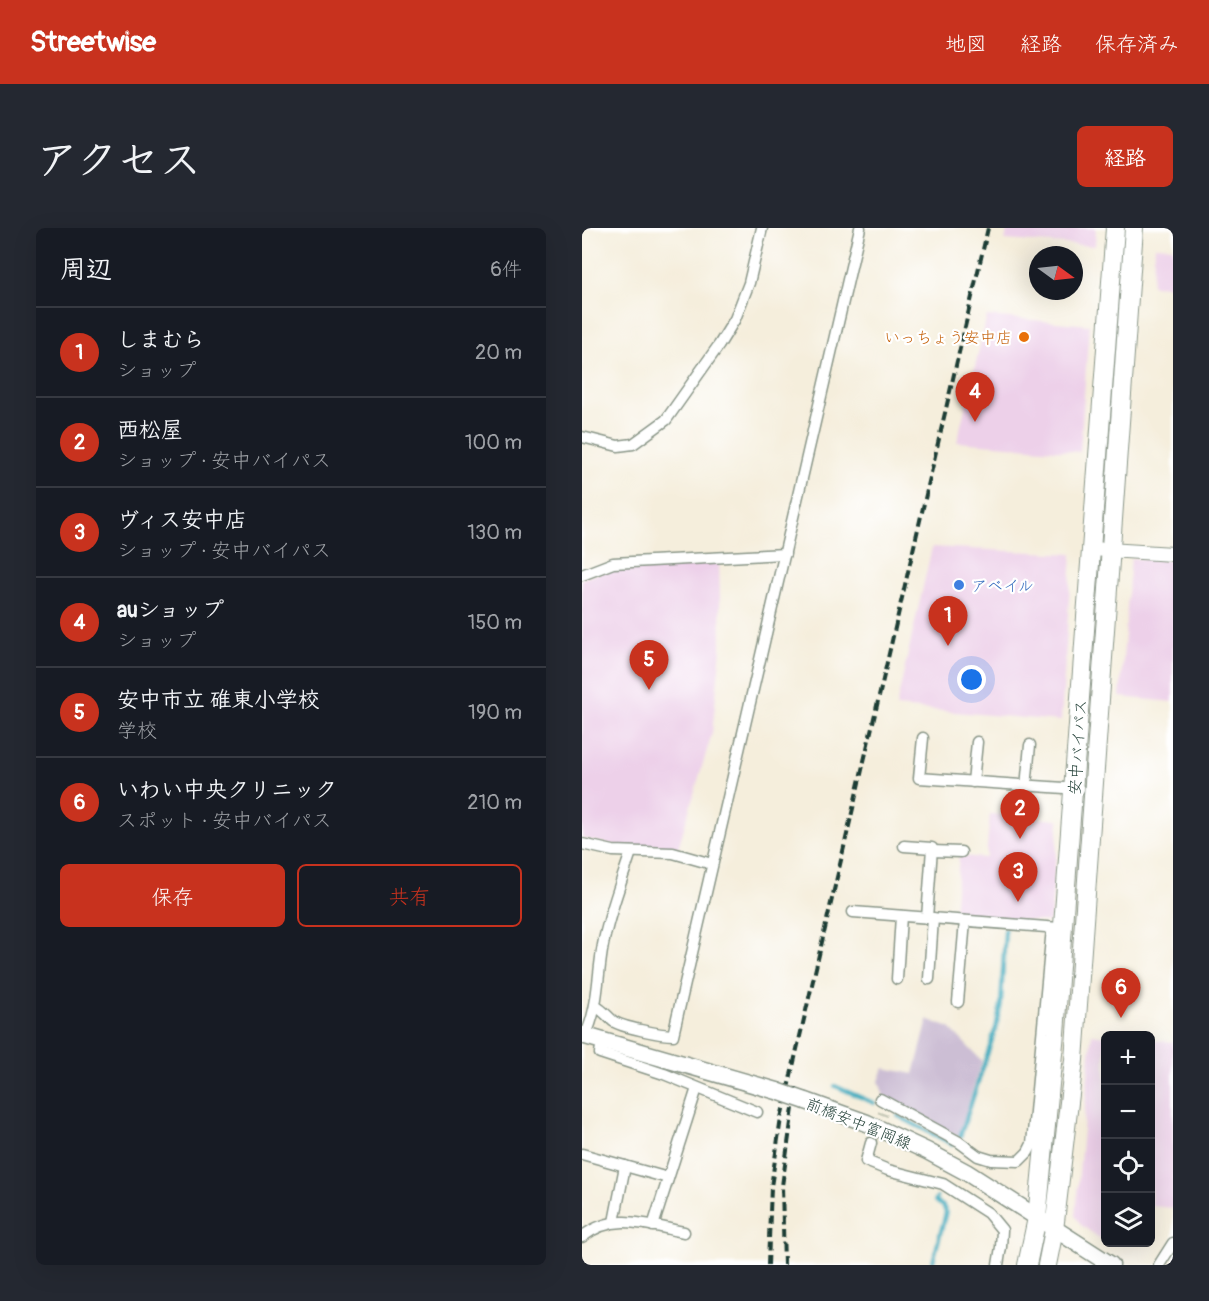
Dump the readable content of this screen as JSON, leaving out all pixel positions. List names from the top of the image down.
{
  "streets": {
    "highway": ["安中バイパス"],
    "main road": ["前橋安中富岡線"]
  },
  "crossings": [
    ["安中バイパス", "前橋安中富岡線"]
  ],
  "places": ["いっちょう安中店", "アベイル"],
  "north": "right",
  "page": {
    "header": "Streetwise",
    "nav": ["地図", "経路", "保存済み"],
    "title": "アクセス",
    "buttons": [
      "経路",
      ["保存", "共有"]
    ],
    "heading": ["周辺", "6件"],
    "list": [
      {
        "mark": "1",
        "name": "しまむら",
        "note": "ショップ",
        "value": "20 m"
      },
      {
        "mark": "2",
        "name": "西松屋",
        "note": "ショップ · 安中バイパス",
        "value": "100 m"
      },
      {
        "mark": "3",
        "name": "ヴィス安中店",
        "note": "ショップ · 安中バイパス",
        "value": "130 m"
      },
      {
        "mark": "4",
        "name": "auショップ",
        "note": "ショップ",
        "value": "150 m"
      },
      {
        "mark": "5",
        "name": "安中市立 碓東小学校",
        "note": "学校",
        "value": "190 m"
      },
      {
        "mark": "6",
        "name": "いわい中央クリニック",
        "note": "スポット · 安中バイパス",
        "value": "210 m"
      }
    ],
    "pins": [
      "4",
      "1",
      "5",
      "2",
      "3",
      "6"
    ],
    "map_buttons": ["+", "−"]
  }
}
